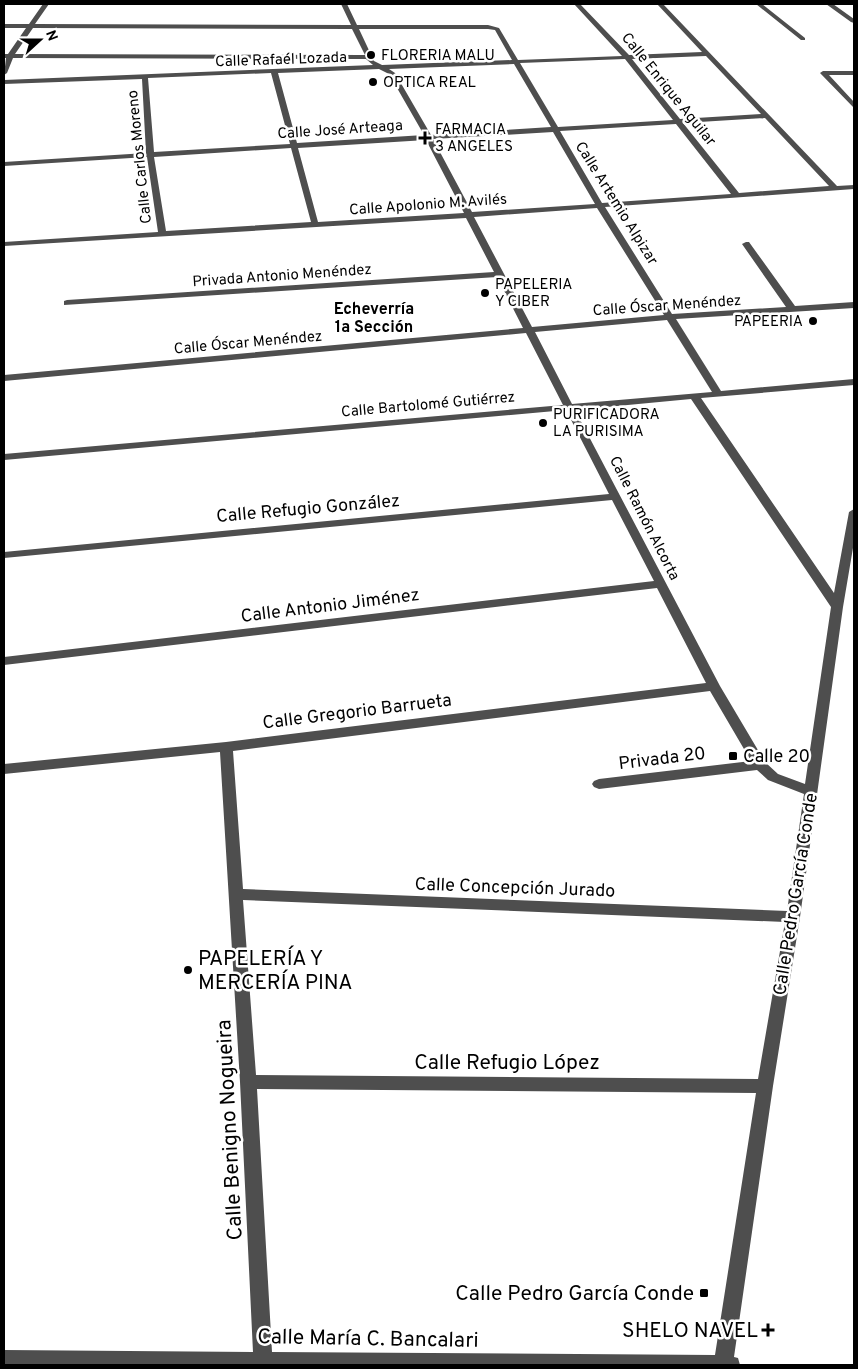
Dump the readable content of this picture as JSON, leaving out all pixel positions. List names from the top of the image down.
{
  "streets": {
    "street": [
      "Calle Rafaél Lozada",
      "Calle Enrique Aguilar",
      "Calle José Arteaga",
      "Calle Carlos Moreno",
      "Calle Artemio Alpizar",
      "Calle Apolonio M. Avilés",
      "Privada Antonio Menéndez",
      "Calle Óscar Menéndez",
      "Calle Bartolomé Gutiérrez",
      "Calle Refugio González",
      "Calle Ramón Alcorta",
      "Calle Antonio Jiménez",
      "Calle Gregorio Barrueta",
      "Privada 20",
      "Calle Concepción Jurado",
      "Calle Pedro García Conde",
      "Calle Refugio López",
      "Calle Benigno Nogueira",
      "Calle María C. Bancalari"
    ]
  },
  "crossings": [
    ["Calle Rafaél Lozada", "Calle Enrique Aguilar"],
    ["Calle Rafaél Lozada", "Calle Carlos Moreno"],
    ["Calle Rafaél Lozada", "Calle Artemio Alpizar"],
    ["Calle Rafaél Lozada", "Calle Ramón Alcorta"],
    ["Calle Enrique Aguilar", "Calle José Arteaga"],
    ["Calle Enrique Aguilar", "Calle Apolonio M. Avilés"],
    ["Calle José Arteaga", "Calle Carlos Moreno"],
    ["Calle José Arteaga", "Calle Artemio Alpizar"],
    ["Calle José Arteaga", "Calle Ramón Alcorta"],
    ["Calle Carlos Moreno", "Calle Apolonio M. Avilés"],
    ["Calle Artemio Alpizar", "Calle Apolonio M. Avilés"],
    ["Calle Artemio Alpizar", "Calle Óscar Menéndez"],
    ["Calle Artemio Alpizar", "Calle Bartolomé Gutiérrez"],
    ["Calle Artemio Alpizar", "Calle Ramón Alcorta"],
    ["Calle Apolonio M. Avilés", "Calle Ramón Alcorta"],
    ["Privada Antonio Menéndez", "Calle Ramón Alcorta"],
    ["Calle Óscar Menéndez", "Calle Ramón Alcorta"],
    ["Calle Bartolomé Gutiérrez", "Calle Ramón Alcorta"],
    ["Calle Refugio González", "Calle Ramón Alcorta"],
    ["Calle Ramón Alcorta", "Calle Antonio Jiménez"],
    ["Calle Ramón Alcorta", "Calle Gregorio Barrueta"],
    ["Calle Ramón Alcorta", "Privada 20"],
    ["Calle Ramón Alcorta", "Calle Pedro García Conde"],
    ["Calle Gregorio Barrueta", "Calle Benigno Nogueira"],
    ["Calle Concepción Jurado", "Calle Pedro García Conde"],
    ["Calle Concepción Jurado", "Calle Benigno Nogueira"],
    ["Calle Pedro García Conde", "Calle Refugio López"],
    ["Calle Pedro García Conde", "Calle María C. Bancalari"],
    ["Calle Refugio López", "Calle Benigno Nogueira"],
    ["Calle Benigno Nogueira", "Calle María C. Bancalari"]
  ],
  "districts": ["Echeverría 1a Sección"],
  "places": {
    "other": [
      "FLORERIA MALU",
      "OPTICA REAL",
      "PAPELERIA Y CIBER",
      "PAPEERIA",
      "PURIFICADORA LA PURISIMA",
      "PAPELERÍA Y MERCERÍA PINA"
    ],
    "health": ["FARMACIA 3 ANGELES", "SHELO NAVEL"],
    "transit": ["Calle 20", "Calle Pedro García Conde"]
  },
  "north": "right"
}
